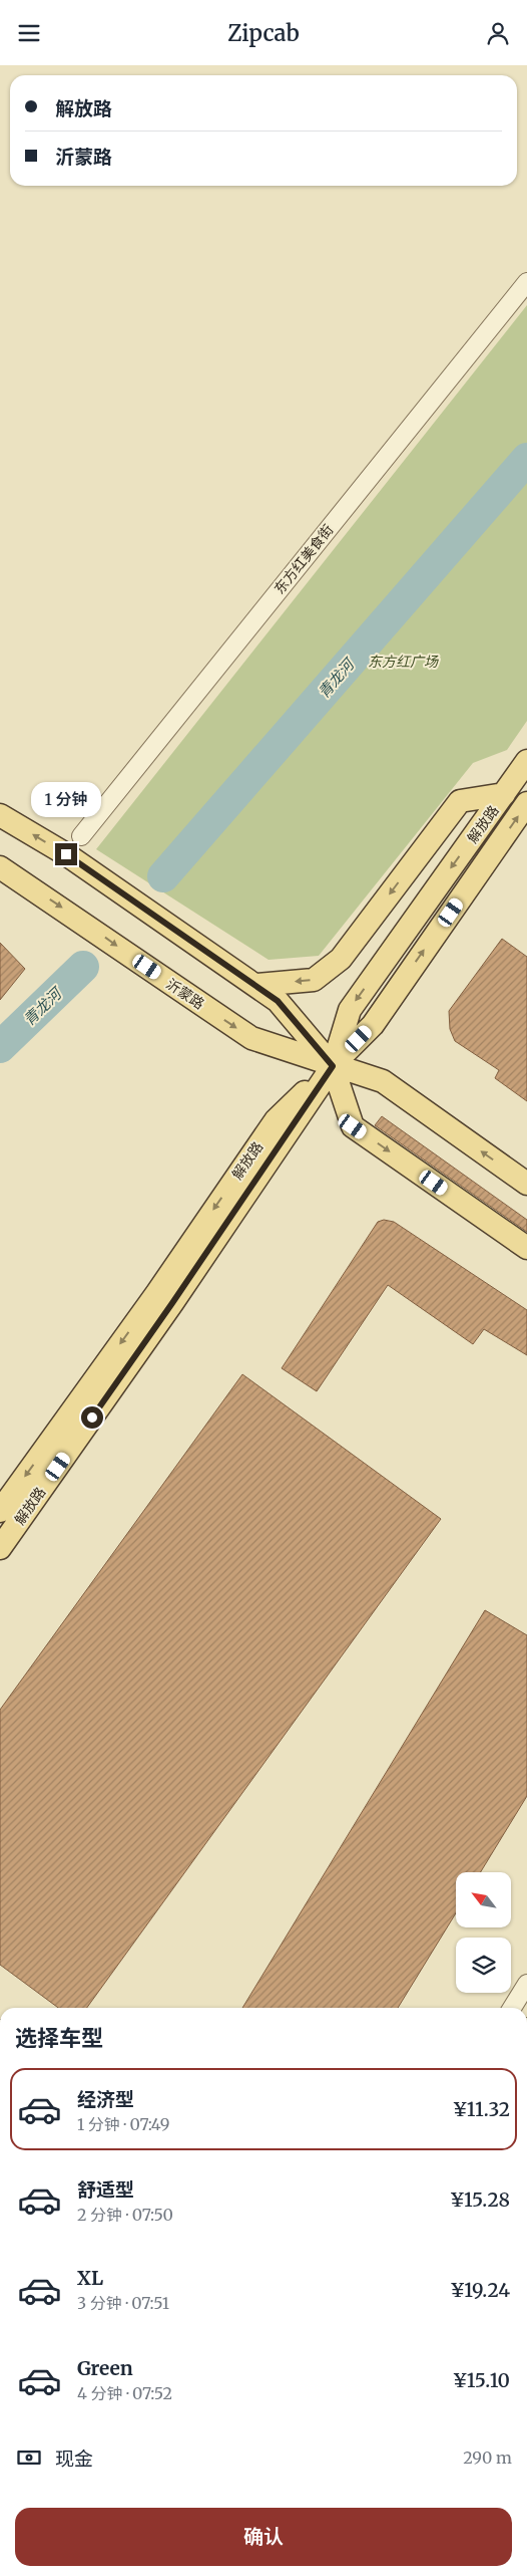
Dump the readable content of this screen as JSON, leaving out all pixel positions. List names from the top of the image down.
{
  "streets": {
    "main road": ["解放路", "沂蒙路"],
    "street": ["东方红美食街"]
  },
  "crossings": [
    ["解放路", "沂蒙路"]
  ],
  "water": ["青龙河"],
  "parks": ["东方红广场"],
  "north": "top left",
  "page": {
    "header": "Zipcab",
    "banner": ["解放路", "沂蒙路"],
    "bubble": "1 分钟",
    "heading": "选择车型",
    "list": [
      {
        "name": "经济型",
        "note": "1 分钟 · 07:49",
        "value": "¥11.32"
      },
      {
        "name": "舒适型",
        "note": "2 分钟 · 07:50",
        "value": "¥15.28"
      },
      {
        "name": "XL",
        "note": "3 分钟 · 07:51",
        "value": "¥19.24"
      },
      {
        "name": "Green",
        "note": "4 分钟 · 07:52",
        "value": "¥15.10"
      }
    ],
    "pay": ["现金", "290 m"],
    "buttons": "确认"
  }
}
